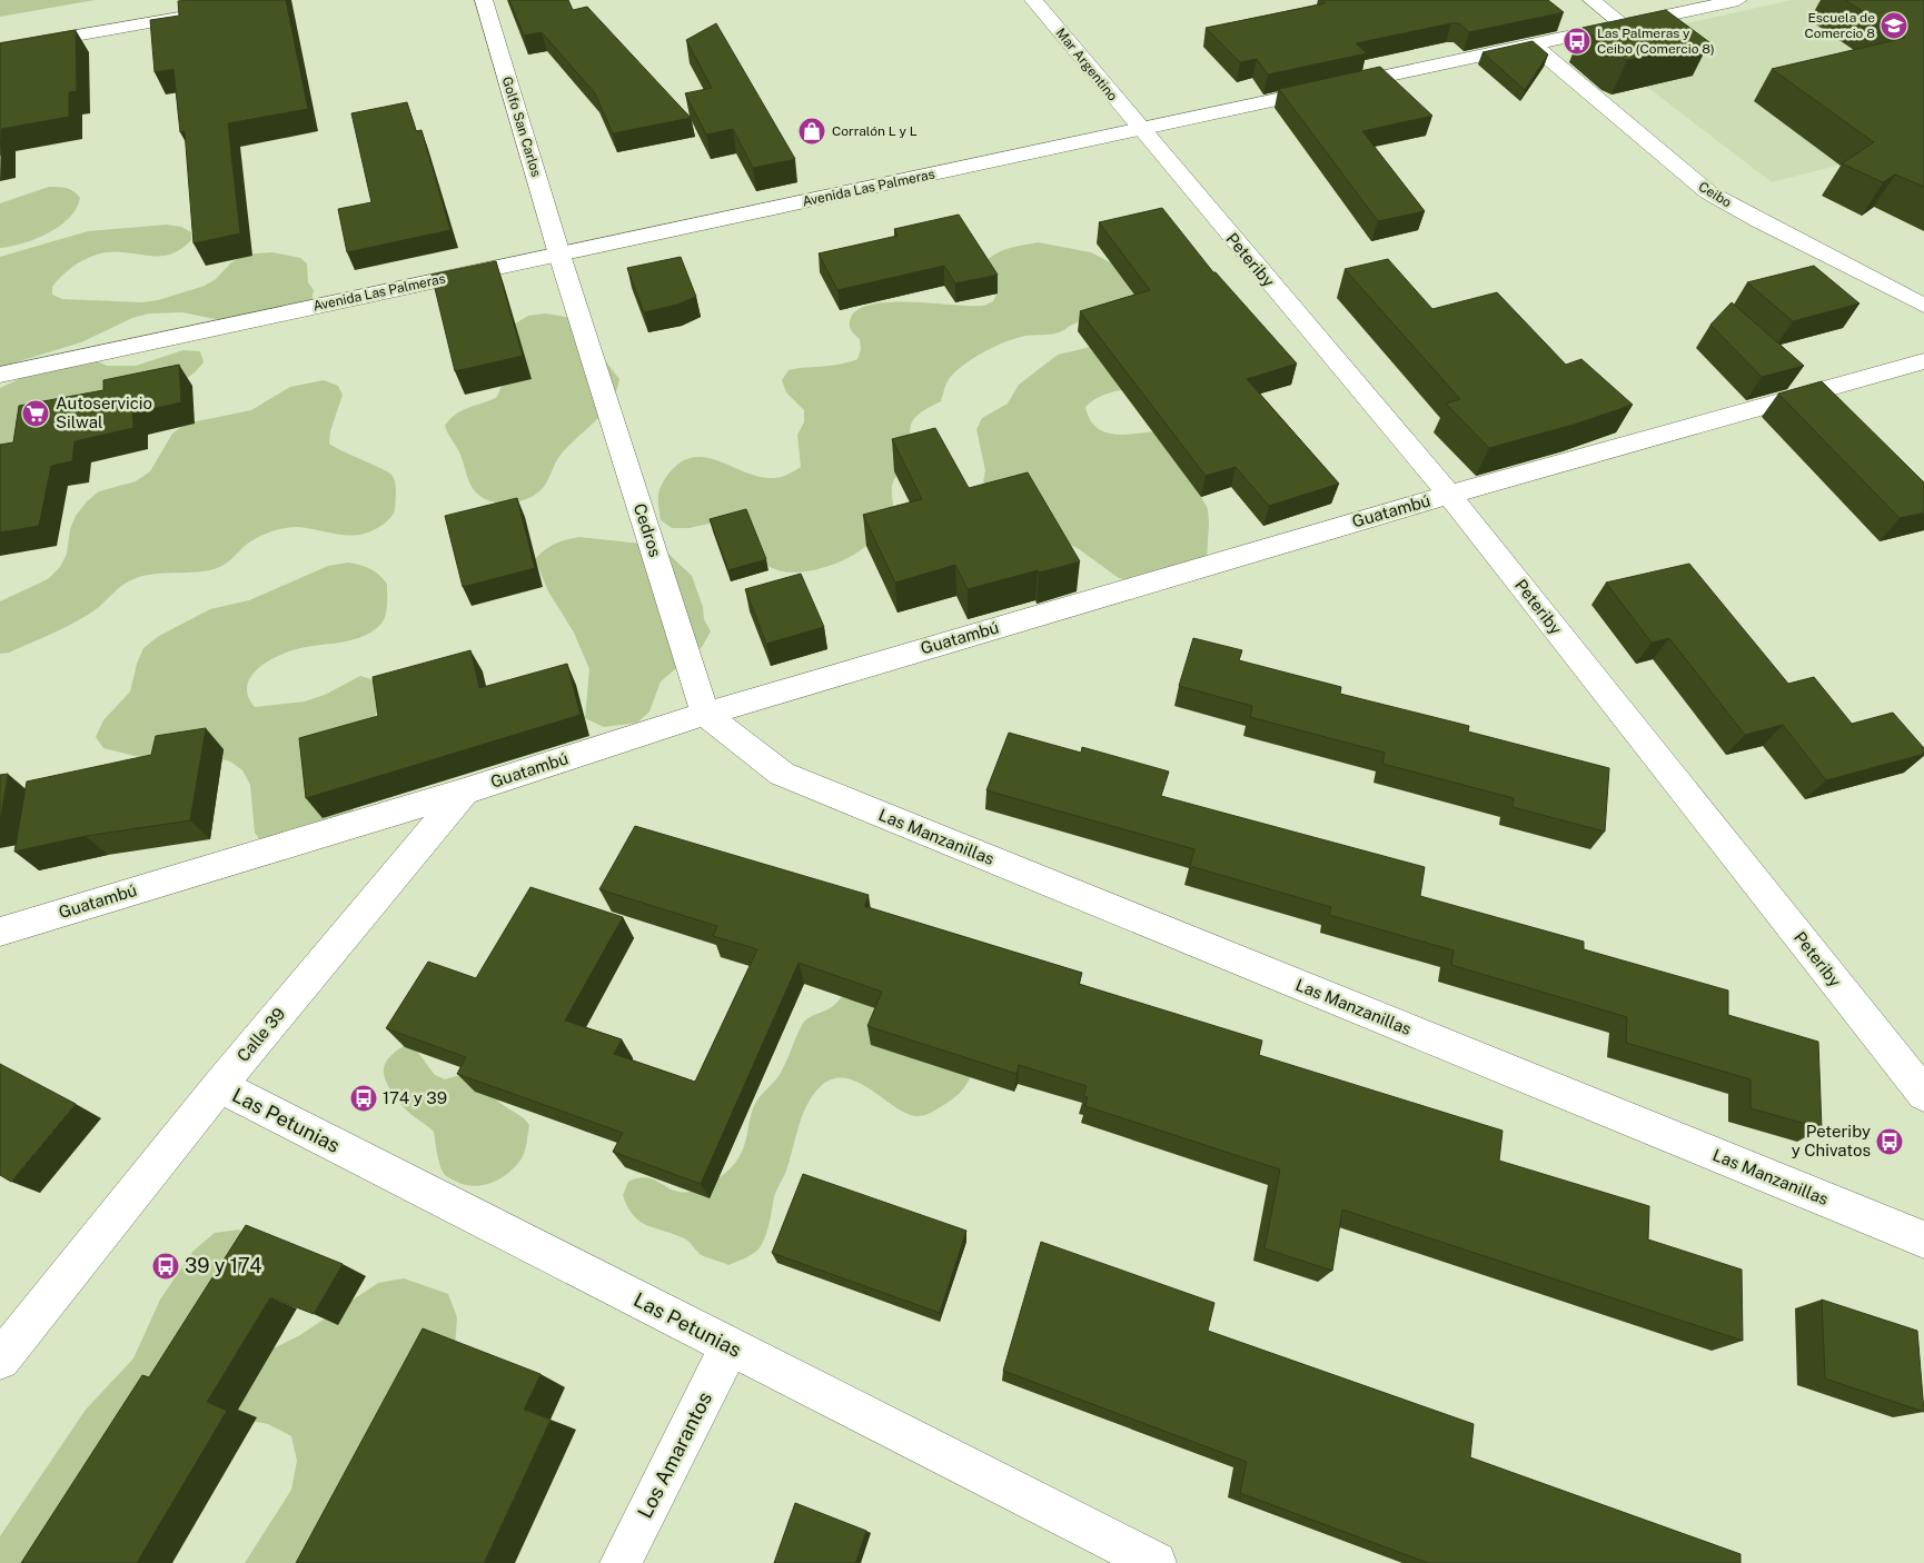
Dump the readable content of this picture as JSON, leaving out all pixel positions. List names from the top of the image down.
{
  "streets": {
    "street": [
      "Mar Argentino",
      "Golfo San Carlos",
      "Avenida Las Palmeras",
      "Ceibo",
      "Peteriby",
      "Guatambú",
      "Cedros",
      "Las Manzanillas",
      "Calle 39",
      "Las Petunias",
      "Los Amarantos"
    ]
  },
  "crossings": [
    ["Mar Argentino", "Avenida Las Palmeras"],
    ["Mar Argentino", "Peteriby"],
    ["Golfo San Carlos", "Avenida Las Palmeras"],
    ["Golfo San Carlos", "Cedros"],
    ["Avenida Las Palmeras", "Ceibo"],
    ["Avenida Las Palmeras", "Peteriby"],
    ["Avenida Las Palmeras", "Cedros"],
    ["Peteriby", "Guatambú"],
    ["Guatambú", "Cedros"],
    ["Guatambú", "Las Manzanillas"],
    ["Guatambú", "Calle 39"],
    ["Cedros", "Las Manzanillas"],
    ["Calle 39", "Las Petunias"],
    ["Las Petunias", "Los Amarantos"]
  ],
  "places": {
    "school or university": ["Escuela de Comercio 8"],
    "bus stop": [
      "Las Palmeras y Ceibo (Comercio 8)",
      "174 y 39",
      "Peteriby y Chivatos",
      "39 y 174"
    ],
    "shop": ["Corralón L y L"],
    "supermarket": ["Autoservicio Silwal"]
  }
}
